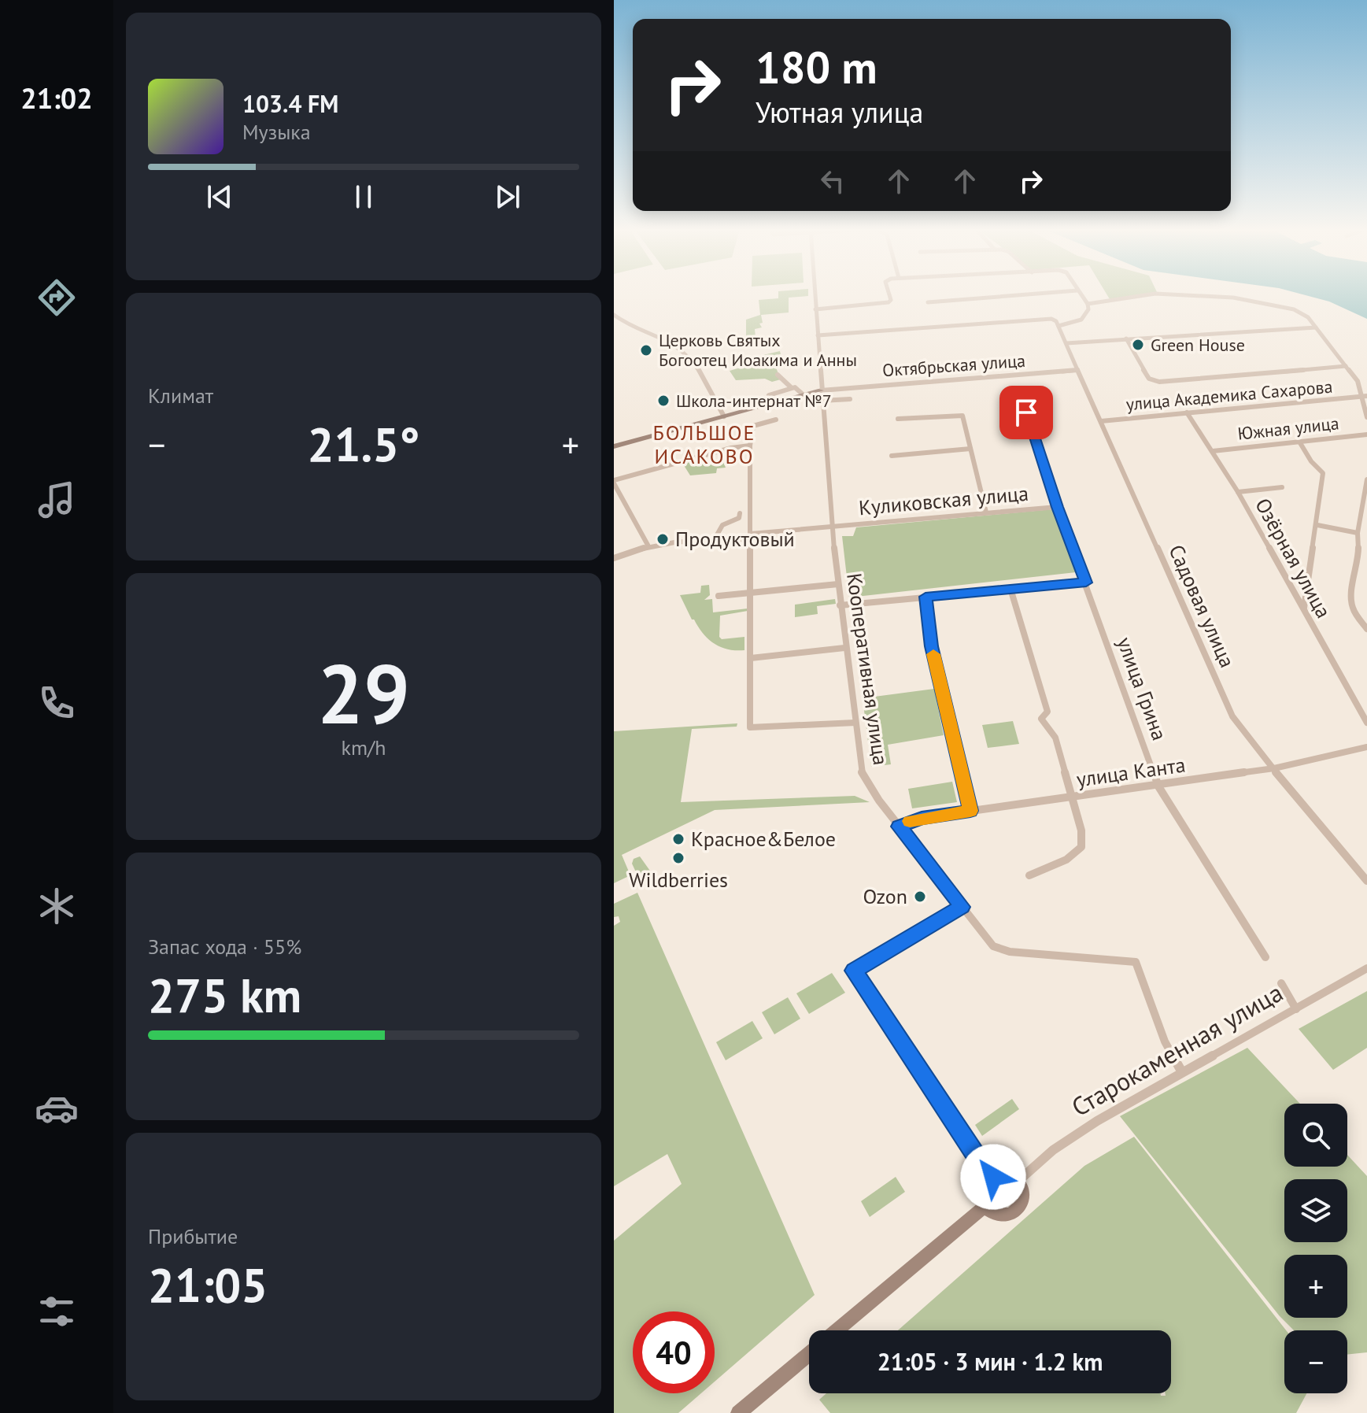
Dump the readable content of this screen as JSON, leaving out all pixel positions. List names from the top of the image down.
{
  "streets": {
    "street": [
      "Октябрьская улица",
      "улица Академика Сахарова",
      "Южная улица",
      "Куликовская улица",
      "Озёрная улица",
      "Садовая улица",
      "Кооперативная улица",
      "улица Грина",
      "улица Канта",
      "Старокаменная улица"
    ]
  },
  "crossings": [
    ["Октябрьская улица", "Садовая улица"],
    ["Октябрьская улица", "Кооперативная улица"],
    ["улица Академика Сахарова", "Южная улица"],
    ["улица Академика Сахарова", "Озёрная улица"],
    ["улица Академика Сахарова", "Садовая улица"],
    ["Южная улица", "Озёрная улица"],
    ["Куликовская улица", "Кооперативная улица"],
    ["Куликовская улица", "улица Грина"],
    ["Садовая улица", "Кооперативная улица"],
    ["Садовая улица", "улица Канта"],
    ["Кооперативная улица", "улица Канта"],
    ["Кооперативная улица", "Старокаменная улица"],
    ["улица Грина", "улица Канта"]
  ],
  "districts": ["БОЛЬШОЕ ИСАКОВО"],
  "places": [
    "Green House",
    "Церковь Святых Богоотец Иоакима и Анны",
    "Школа-интернат №7",
    "Продуктовый",
    "Красное&Белое",
    "Wildberries",
    "Ozon"
  ],
  "page": {
    "tabs": "21:02",
    "turn": ["180 m", "Уютная улица"],
    "song": ["103.4 FM", "Музыка"],
    "tile": [
      "Климат",
      ["29", "km/h"],
      ["Запас хода · 55%", "275 km"],
      ["Прибытие", "21:05"]
    ],
    "heat": ["−", "21.5°", "+"],
    "map_buttons": ["+", "−"],
    "limit": "40",
    "trip": "21:05 · 3 мин · 1.2 km"
  }
}
